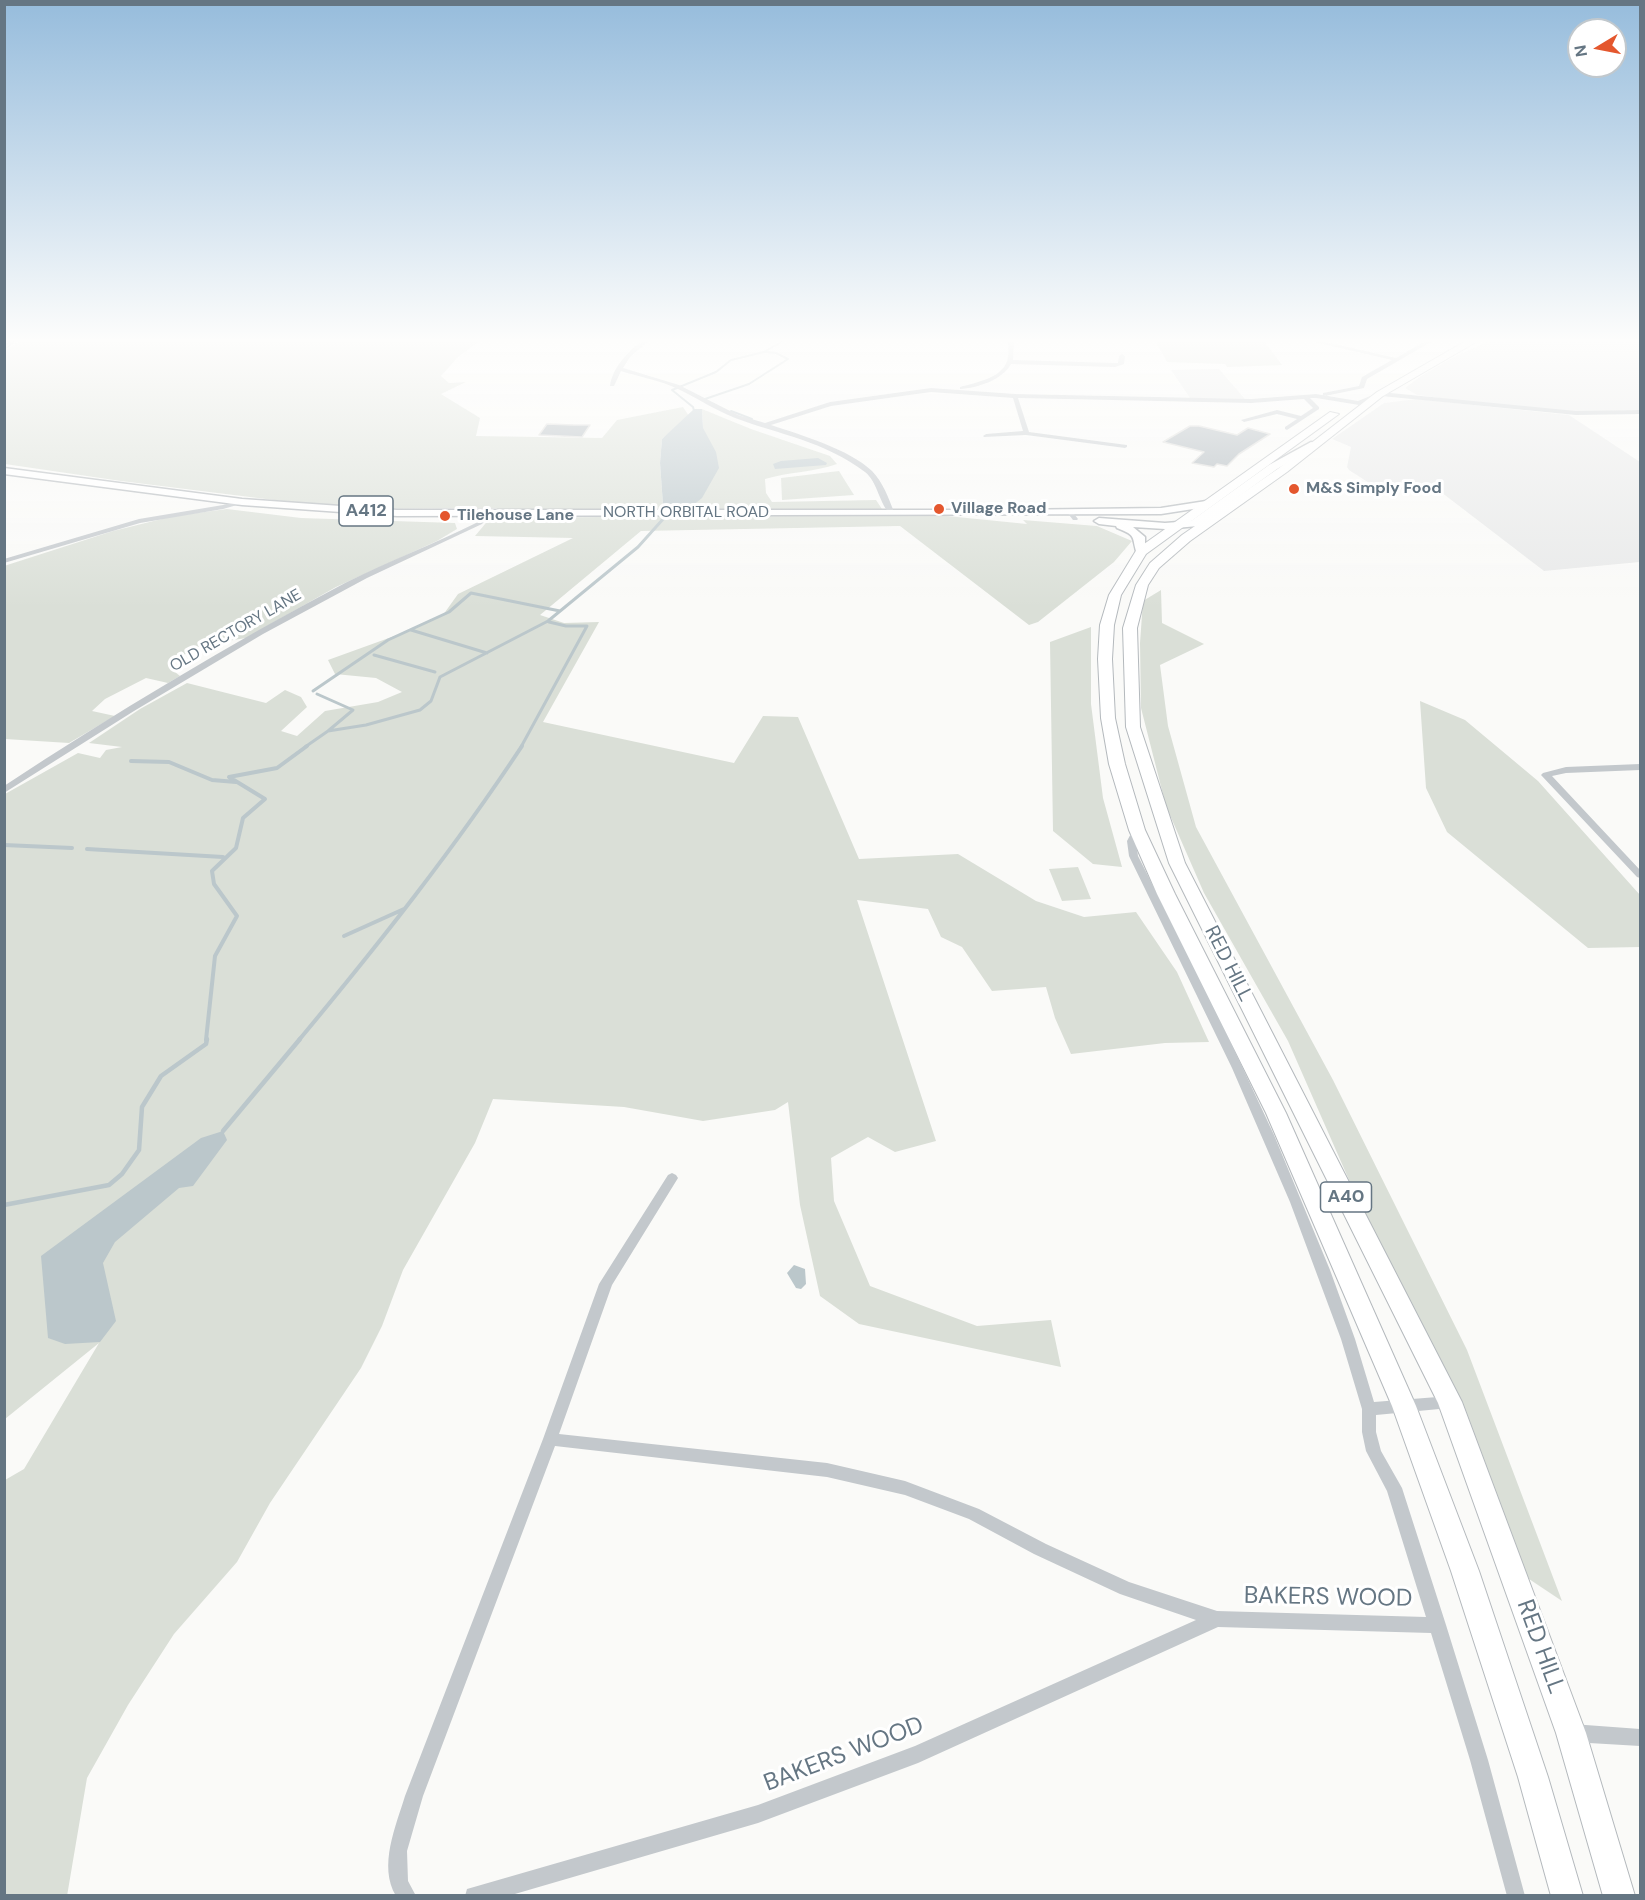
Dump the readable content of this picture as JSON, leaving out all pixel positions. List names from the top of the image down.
{
  "streets": {
    "highway": ["RED HILL", "A40"],
    "main road": ["A412", "NORTH ORBITAL ROAD"],
    "street": ["OLD RECTORY LANE", "BAKERS WOOD"]
  },
  "crossings": [
    ["A412", "NORTH ORBITAL ROAD"],
    ["A412", "RED HILL"],
    ["NORTH ORBITAL ROAD", "OLD RECTORY LANE"],
    ["NORTH ORBITAL ROAD", "RED HILL"],
    ["NORTH ORBITAL ROAD", "A40"],
    ["RED HILL", "A40"],
    ["RED HILL", "BAKERS WOOD"]
  ],
  "places": ["M&S Simply Food", "Village Road", "Tilehouse Lane"],
  "north": "left"
}
